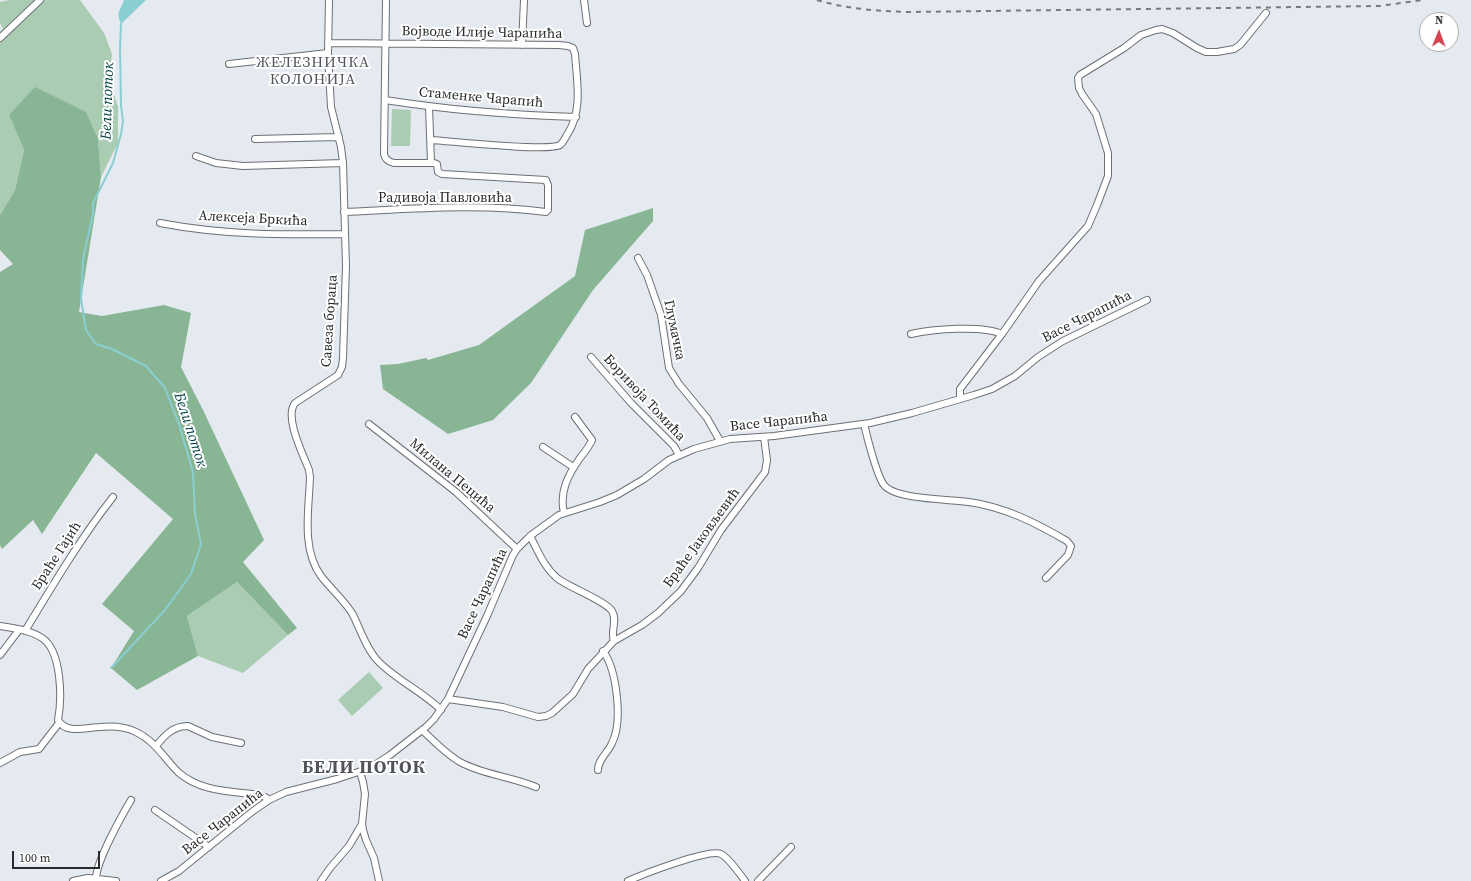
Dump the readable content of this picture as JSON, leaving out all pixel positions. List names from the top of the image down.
{
  "streets": {
    "street": [
      "Војводе Илије Чарапића",
      "Стаменке Чарапић",
      "Радивоја Павловића",
      "Алексеја Бркића",
      "Васе Чарапића",
      "Савеза бораца",
      "Глумачка",
      "Боривоја Томића",
      "Милана Пецића",
      "Браће Јаковљевић",
      "Браће Гајић"
    ]
  },
  "crossings": [
    ["Војводе Илије Чарапића", "Стаменке Чарапић"],
    ["Војводе Илије Чарапића", "Савеза бораца"],
    ["Радивоја Павловића", "Савеза бораца"],
    ["Алексеја Бркића", "Савеза бораца"],
    ["Васе Чарапића", "Савеза бораца"],
    ["Васе Чарапића", "Глумачка"],
    ["Васе Чарапића", "Боривоја Томића"],
    ["Васе Чарапића", "Милана Пецића"],
    ["Васе Чарапића", "Браће Јаковљевић"]
  ],
  "districts": ["ЖЕЛЕЗНИЧКА КОЛОНИЈА", "БЕЛИ ПОТОК"],
  "water": ["Бели поток"],
  "scale_bar": "100 m",
  "north": "top"
}
